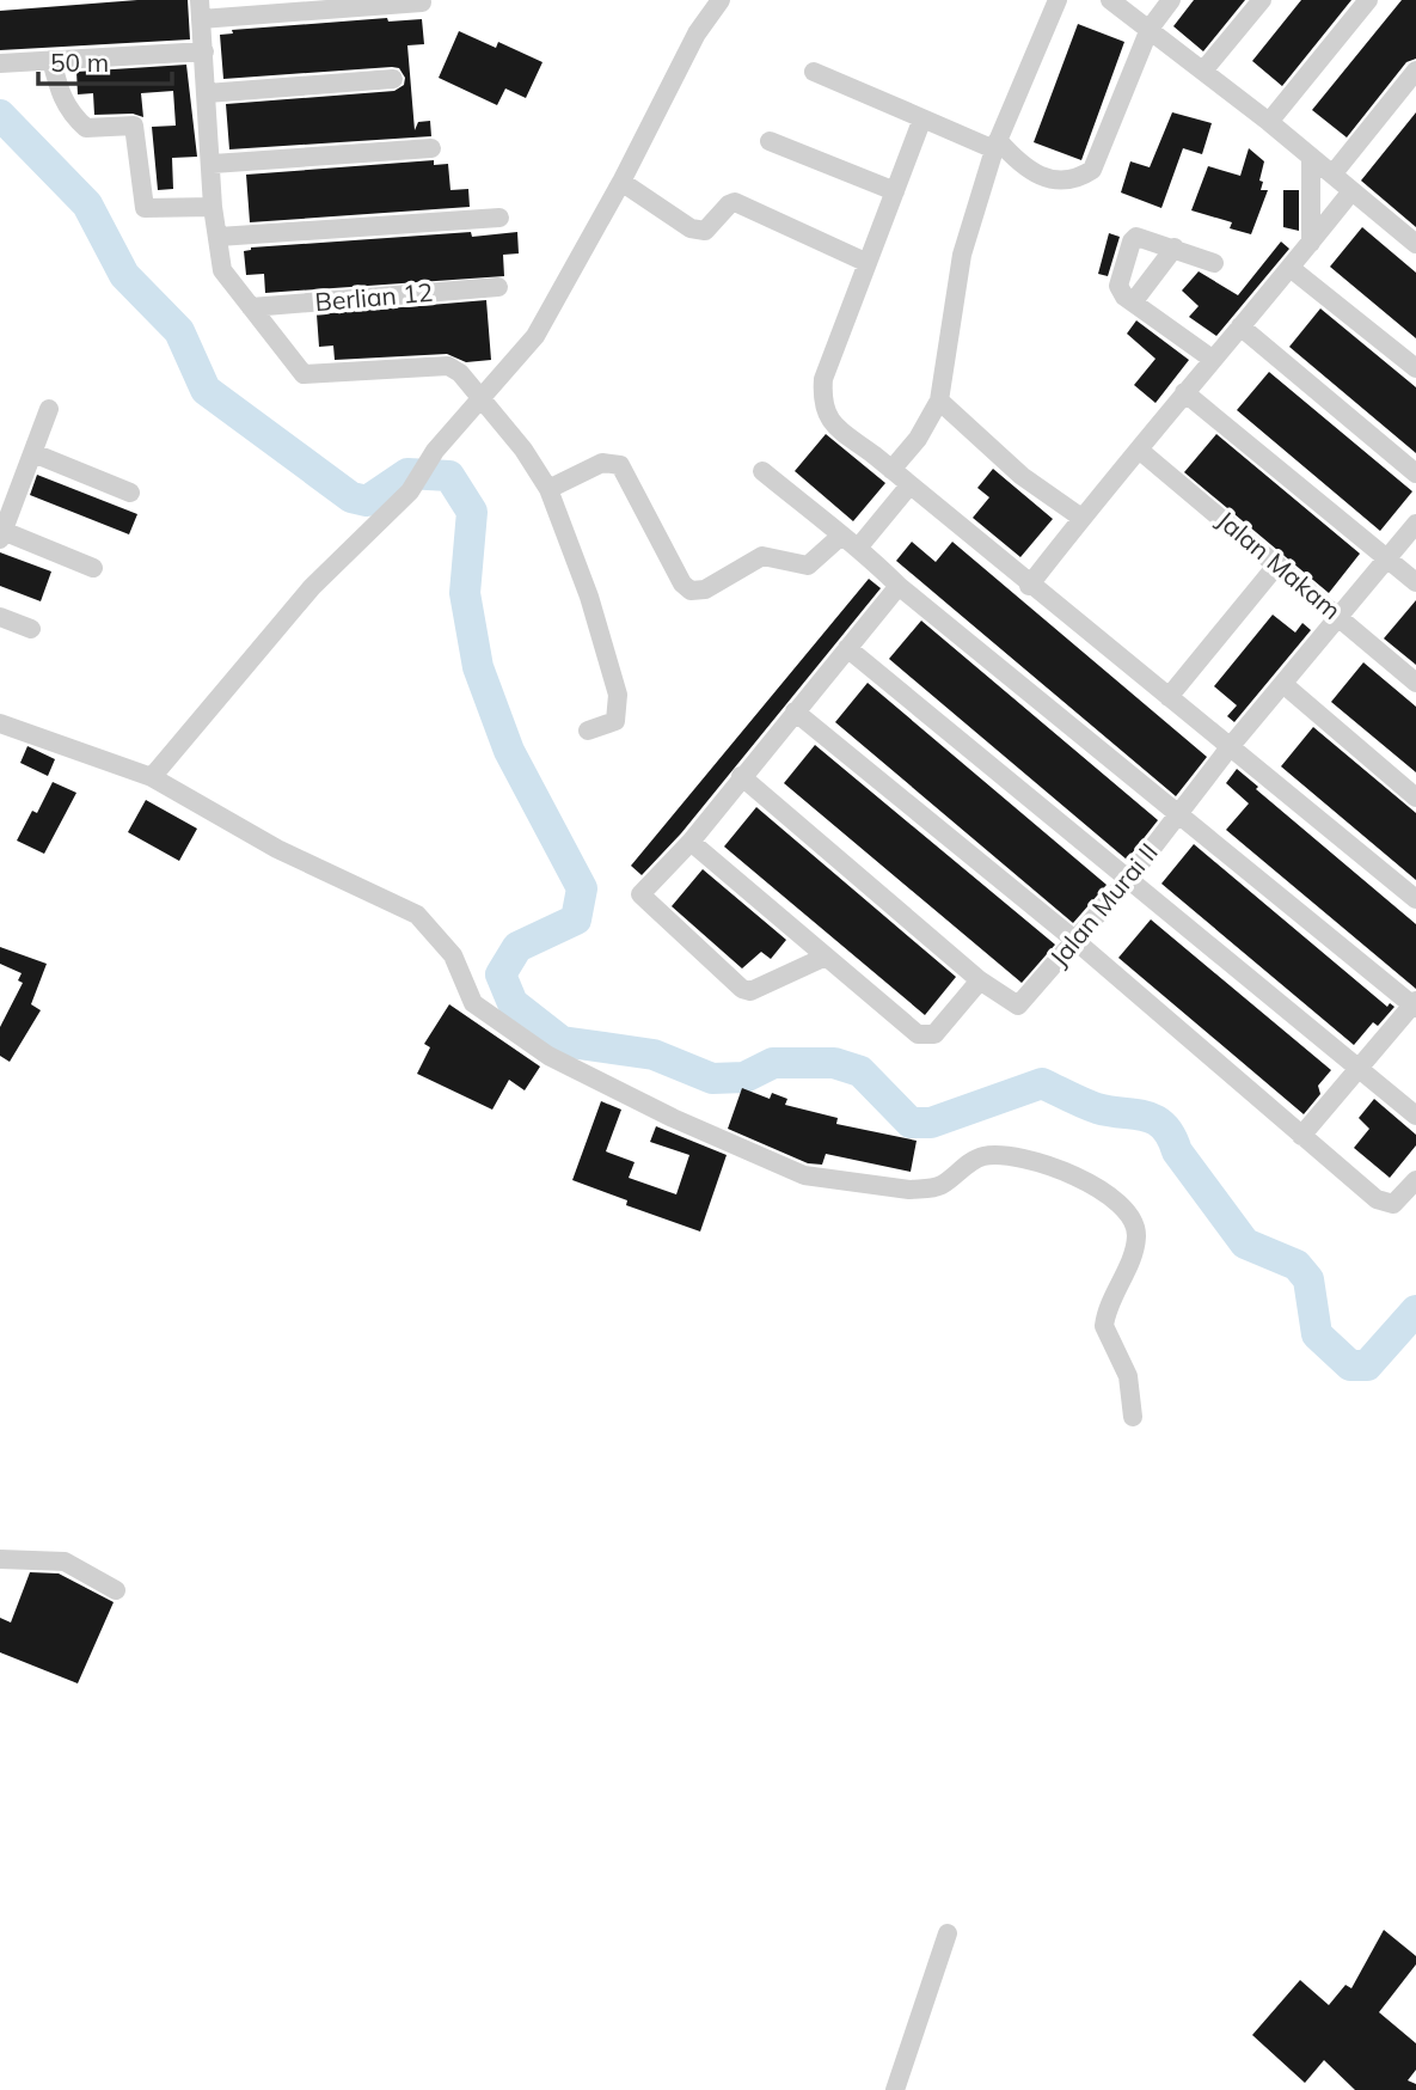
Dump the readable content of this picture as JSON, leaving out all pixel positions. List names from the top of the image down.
{
  "streets": {
    "street": ["Berlian 12", "Jalan Makam", "Jalan Murai II"]
  },
  "crossings": [
    ["Jalan Makam", "Jalan Murai II"]
  ],
  "scale_bar": "50 m"
}
